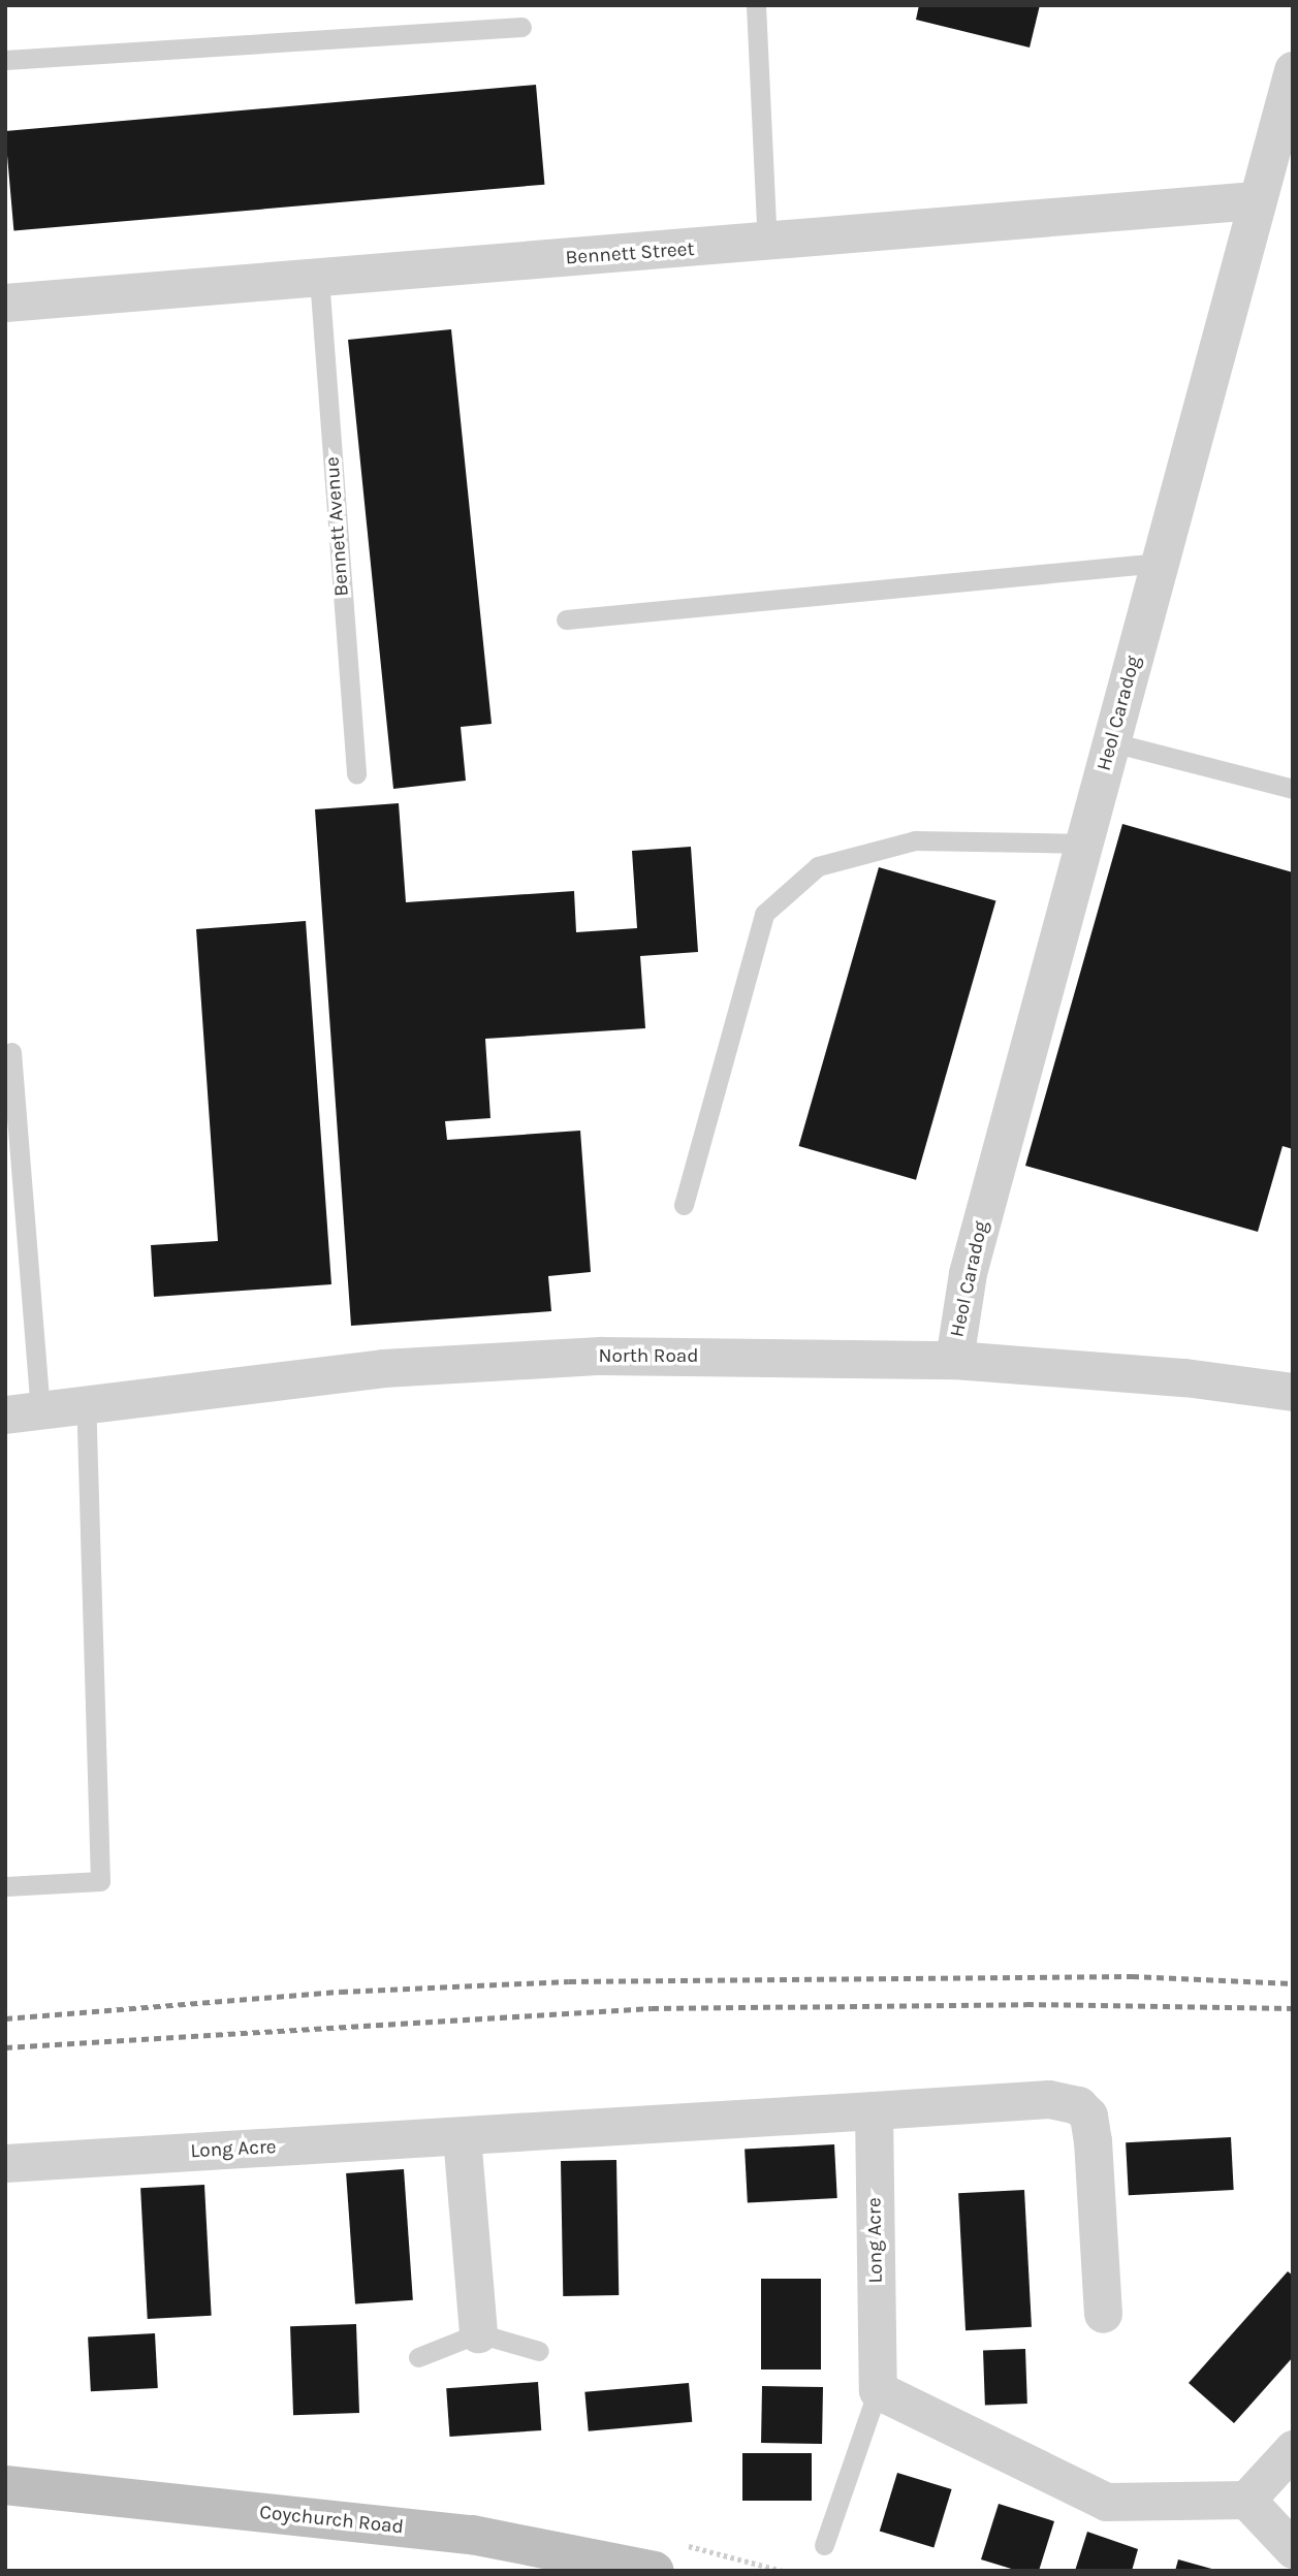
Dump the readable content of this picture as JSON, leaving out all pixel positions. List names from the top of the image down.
{
  "streets": {
    "main road": ["Coychurch Road"],
    "street": [
      "Bennett Street",
      "Heol Caradog",
      "North Road",
      "Long Acre"
    ],
    "lane": ["Bennett Avenue"]
  },
  "crossings": [
    ["Bennett Street", "Bennett Avenue"],
    ["Bennett Street", "Heol Caradog"],
    ["Heol Caradog", "North Road"]
  ]
}
